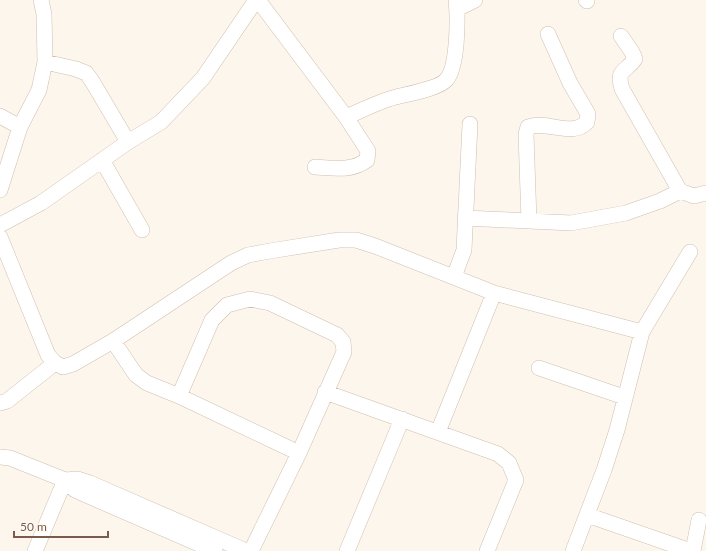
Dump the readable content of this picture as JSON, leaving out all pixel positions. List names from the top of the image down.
{
  "scale_bar": "50 m"
}
